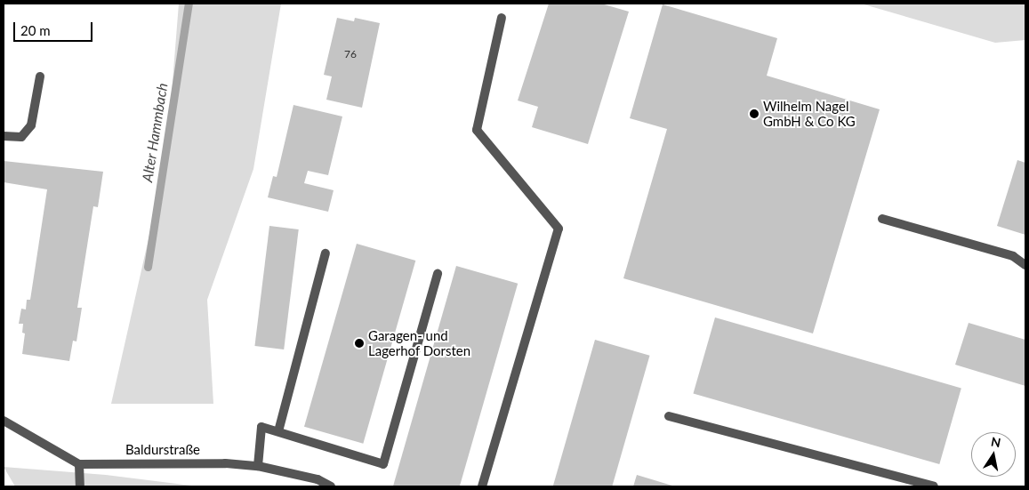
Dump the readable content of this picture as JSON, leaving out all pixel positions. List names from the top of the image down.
{
  "streets": {
    "street": ["Baldurstraße"]
  },
  "water": ["Alter Hammbach"],
  "places": ["Wilhelm Nagel GmbH & Co KG", "Garagen- und Lagerhof Dorsten"],
  "house_numbers": ["76"],
  "scale_bar": "20 m",
  "north": "top"
}
